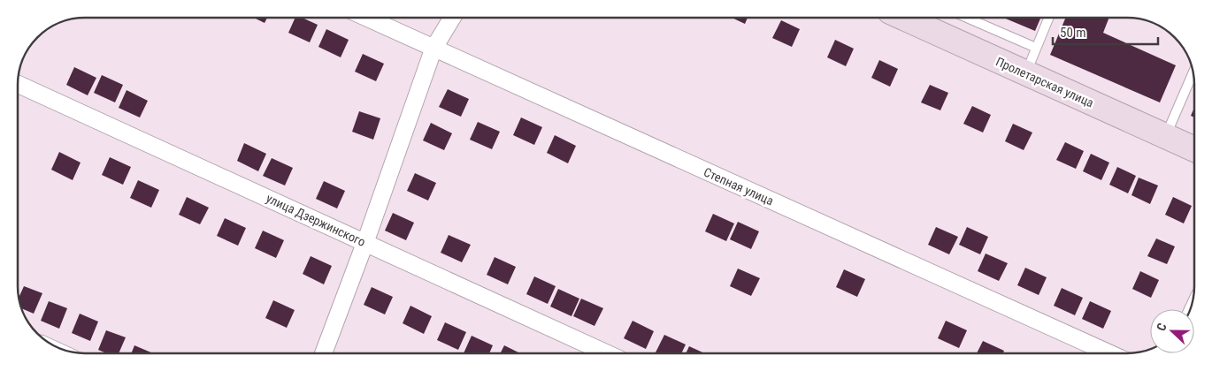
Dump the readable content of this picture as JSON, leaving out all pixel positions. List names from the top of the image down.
{
  "streets": {
    "main road": ["Пролетарская улица"],
    "street": ["Степная улица", "улица Дзержинского"]
  },
  "scale_bar": "50 m",
  "north": "left"
}
